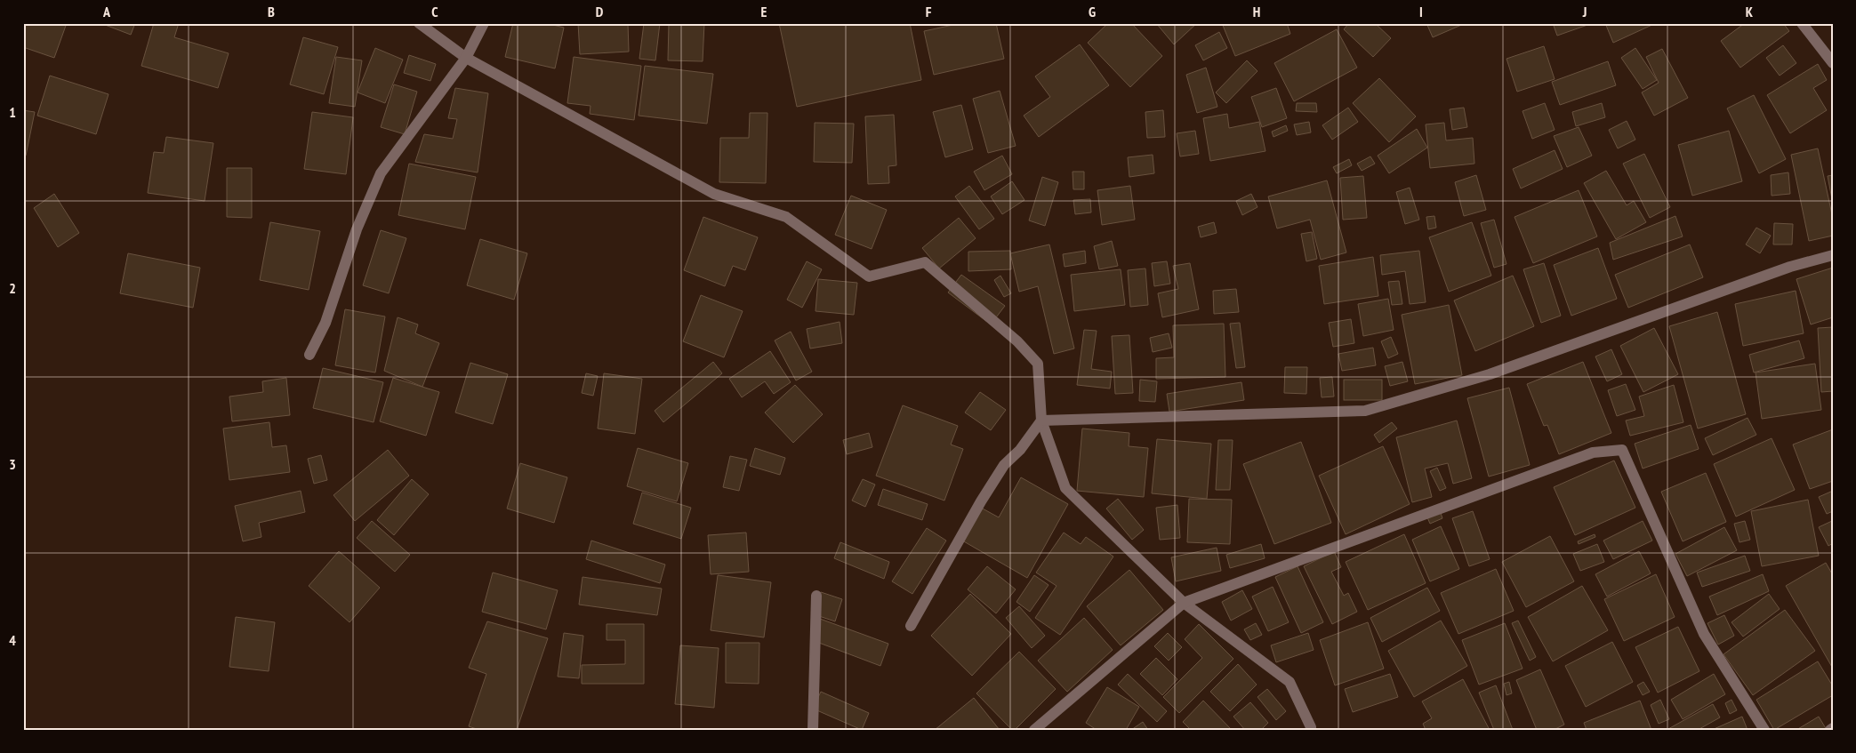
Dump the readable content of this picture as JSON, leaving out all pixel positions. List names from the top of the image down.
{
  "grid": {
    "columns": [
      "A",
      "B",
      "C",
      "D",
      "E",
      "F",
      "G",
      "H",
      "I",
      "J",
      "K"
    ],
    "rows": [
      "1",
      "2",
      "3",
      "4"
    ]
  }
}
